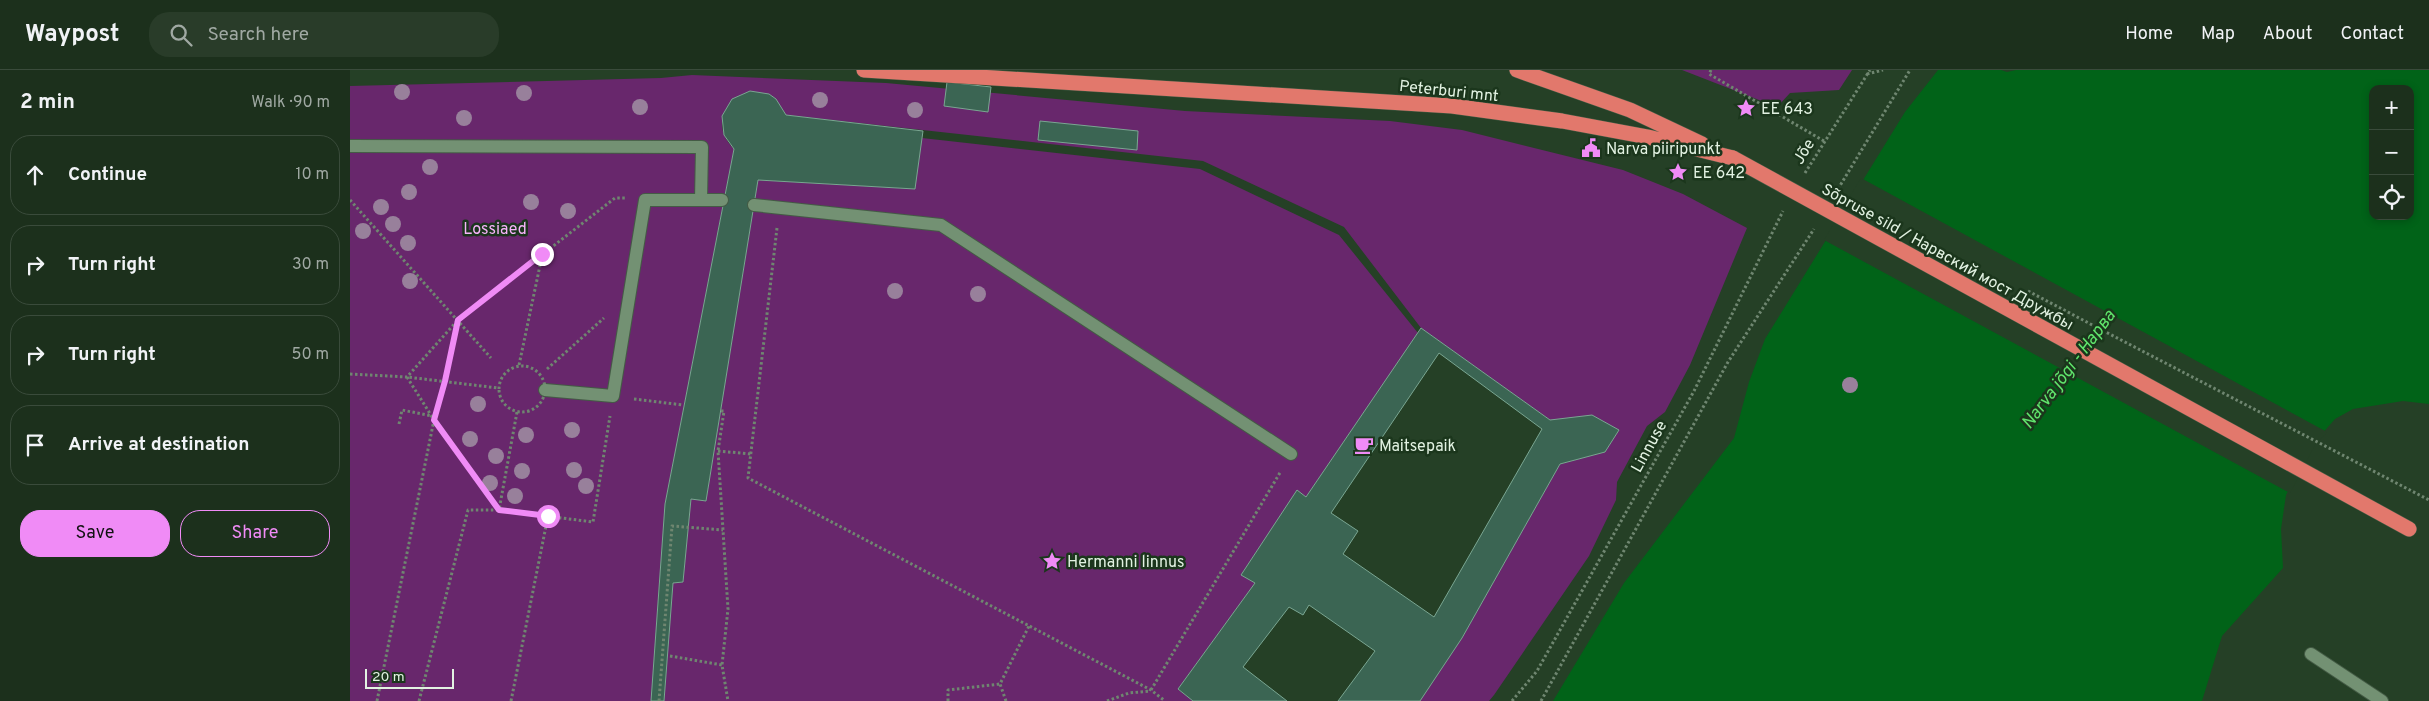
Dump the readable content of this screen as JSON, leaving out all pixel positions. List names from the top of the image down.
{
  "streets": {
    "highway": ["Peterburi mnt", "Sõpruse sild / Нарвский мост Дружбы"],
    "path": ["Jõe", "Linnuse"]
  },
  "crossings": [
    ["Peterburi mnt", "Sõpruse sild / Нарвский мост Дружбы"]
  ],
  "water": ["Narva jõgi - Нарва"],
  "parks": ["Lossiaed"],
  "places": {
    "place": ["EE 643", "EE 642", "Hermanni linnus"],
    "public building": ["Narva piiripunkt"],
    "cafe": ["Maitsepaik"]
  },
  "scale_bar": "20 m",
  "page": {
    "header": "Waypost",
    "search": "Search here",
    "nav": [
      "Home",
      "Map",
      "About",
      "Contact"
    ],
    "heading": ["2 min", "Walk · 90 m"],
    "map_buttons": ["+", "−"],
    "list": [
      ["Continue", "10 m"],
      ["Turn right", "30 m"],
      ["Turn right", "50 m"],
      "Arrive at destination"
    ],
    "buttons": ["Save", "Share"],
    "scale": "20 m"
  }
}
